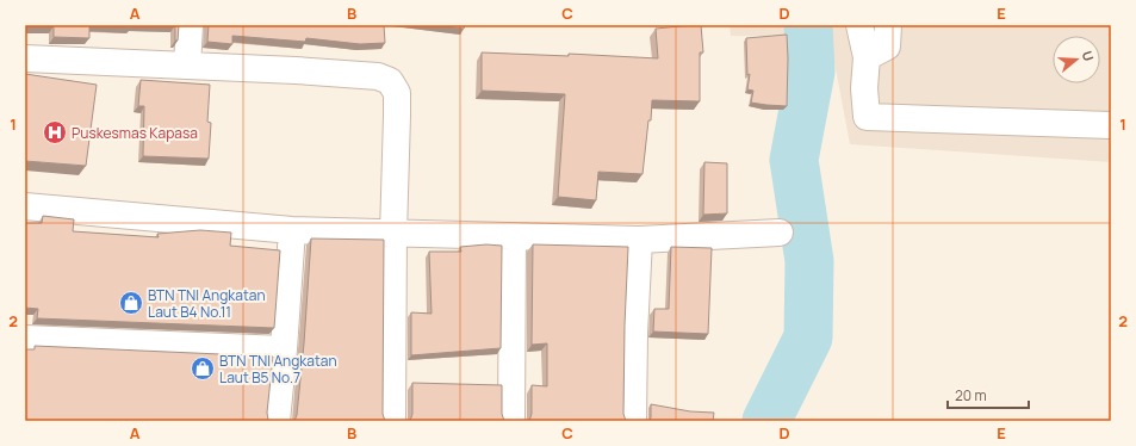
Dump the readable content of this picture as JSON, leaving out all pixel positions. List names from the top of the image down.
{
  "places": {
    "hospital": ["Puskesmas Kapasa"],
    "shop": ["BTN TNI Angkatan Laut B4 No.11", "BTN TNI Angkatan Laut B5 No.7"]
  },
  "scale_bar": "20 m",
  "north": "right",
  "grid": {
    "columns": [
      "A",
      "B",
      "C",
      "D",
      "E"
    ],
    "rows": ["1", "2"]
  }
}
